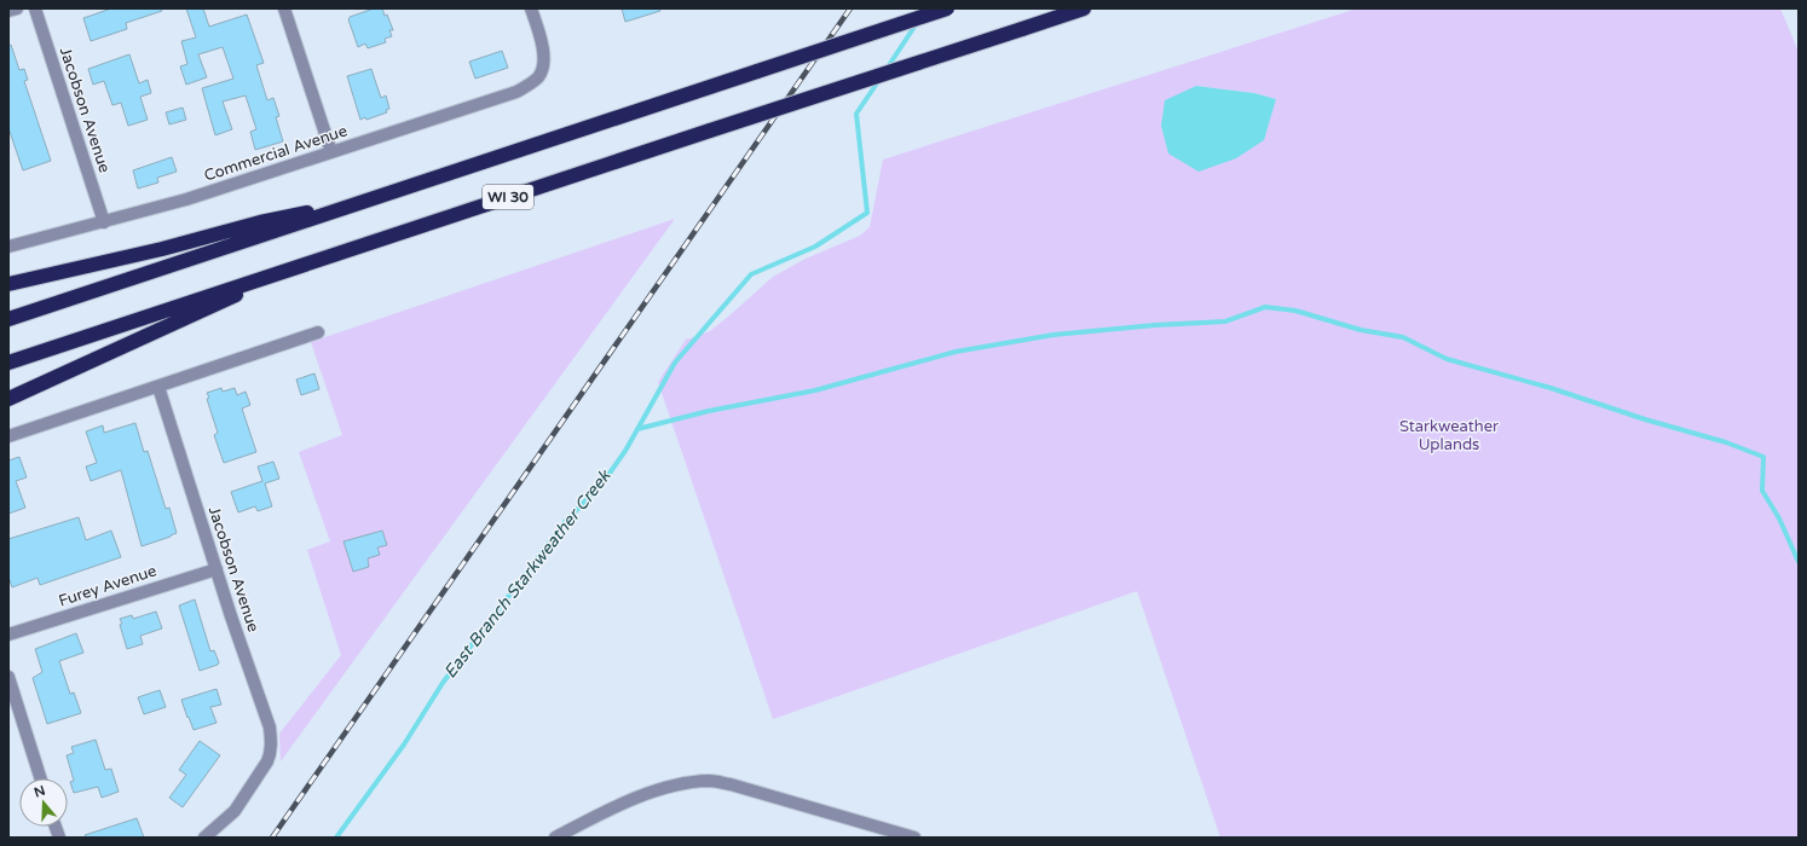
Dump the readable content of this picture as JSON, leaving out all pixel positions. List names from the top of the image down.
{
  "streets": {
    "highway": ["WI 30"],
    "street": ["Jacobson Avenue", "Commercial Avenue", "Furey Avenue"]
  },
  "crossings": [
    ["Jacobson Avenue", "Commercial Avenue"],
    ["Jacobson Avenue", "Furey Avenue"]
  ],
  "water": ["East Branch Starkweather Creek"],
  "parks": ["Starkweather Uplands"],
  "north": "top"
}
